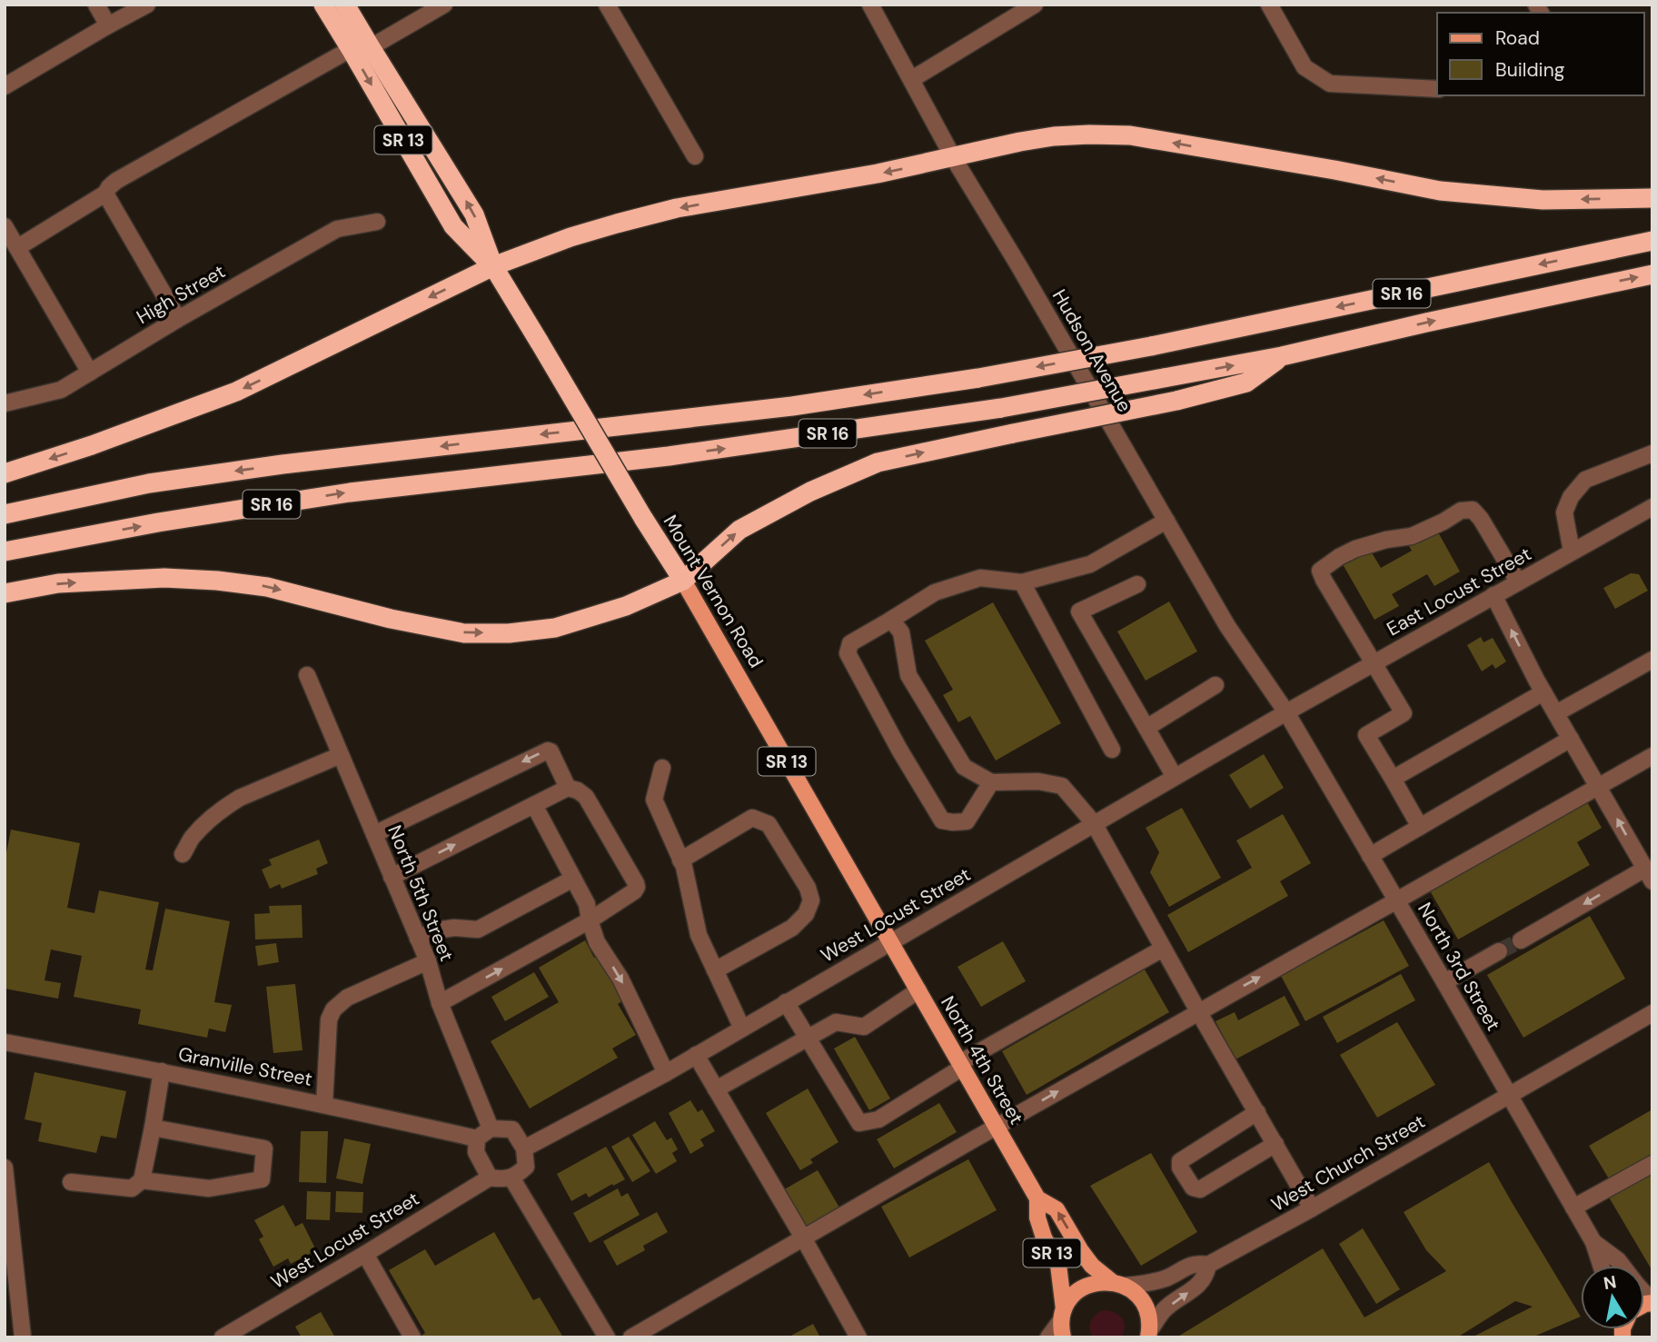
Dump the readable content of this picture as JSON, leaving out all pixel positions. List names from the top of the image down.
{
  "streets": {
    "highway": ["SR 13", "SR 16", "Mount Vernon Road"],
    "main road": ["North 4th Street"],
    "street": [
      "High Street",
      "Hudson Avenue",
      "East Locust Street",
      "North 5th Street",
      "West Locust Street",
      "North 3rd Street",
      "Granville Street",
      "West Church Street"
    ]
  },
  "crossings": [
    ["Hudson Avenue", "East Locust Street"],
    ["Hudson Avenue", "West Locust Street"],
    ["Hudson Avenue", "North 3rd Street"],
    ["Mount Vernon Road", "West Locust Street"],
    ["Mount Vernon Road", "North 4th Street"],
    ["East Locust Street", "West Locust Street"],
    ["East Locust Street", "North 3rd Street"],
    ["North 5th Street", "West Locust Street"],
    ["North 5th Street", "Granville Street"],
    ["West Locust Street", "North 3rd Street"],
    ["West Locust Street", "North 4th Street"],
    ["West Locust Street", "Granville Street"],
    ["North 3rd Street", "West Church Street"],
    ["North 4th Street", "West Church Street"]
  ],
  "legend": ["Road", "Building"],
  "north": "top"
}
